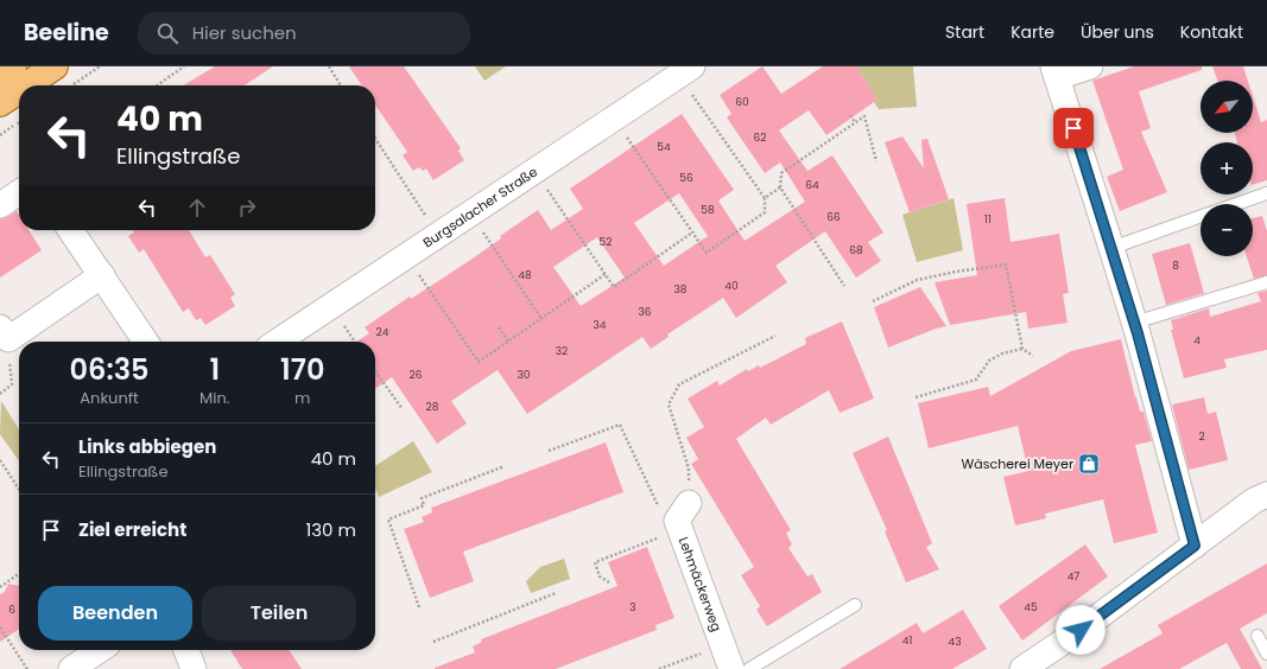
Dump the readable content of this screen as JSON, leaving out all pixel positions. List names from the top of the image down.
{
  "streets": {
    "street": ["Burgsalacher Straße", "Lehmäckerweg"]
  },
  "places": {
    "shop": ["Wäscherei Meyer"]
  },
  "house_numbers": [
    "60",
    "62",
    "54",
    "56",
    "64",
    "58",
    "66",
    "11",
    "52",
    "68",
    "8",
    "48",
    "40",
    "38",
    "36",
    "34",
    "24",
    "4",
    "32",
    "26",
    "30",
    "28",
    "2",
    "47",
    "3",
    "45",
    "6",
    "41",
    "43"
  ],
  "north": "bottom left",
  "page": {
    "header": "Beeline",
    "search": "Hier suchen",
    "nav": [
      "Start",
      "Karte",
      "Über uns",
      "Kontakt"
    ],
    "map_buttons": ["+", "−"],
    "turn": ["40 m", "Ellingstraße"],
    "eta": [
      "06:35",
      "Ankunft",
      "1",
      "Min.",
      "170",
      "m"
    ],
    "list": [
      {
        "name": "Links abbiegen",
        "note": "Ellingstraße",
        "value": "40 m"
      },
      {
        "name": "Ziel erreicht",
        "value": "130 m"
      }
    ],
    "buttons": ["Beenden", "Teilen"]
  }
}
